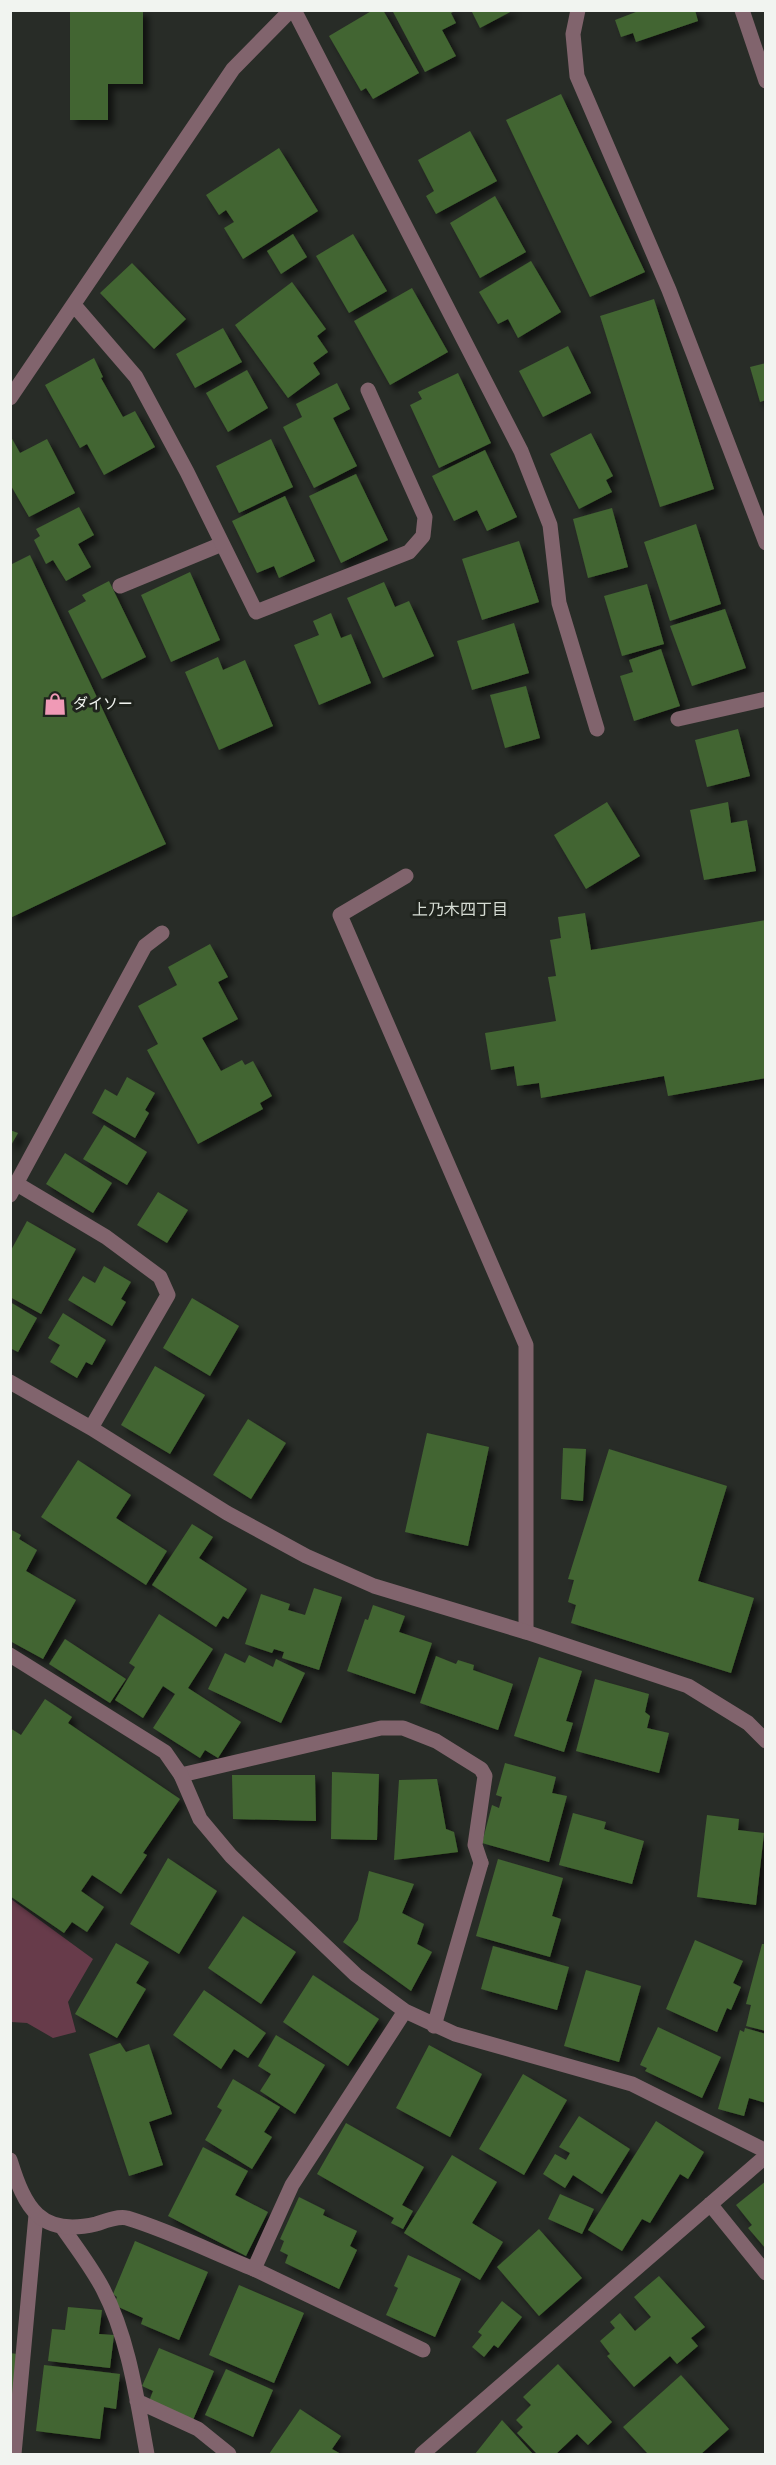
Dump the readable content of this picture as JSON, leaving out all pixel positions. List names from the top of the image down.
{
  "districts": ["上乃木四丁目"],
  "places": {
    "shop": ["ダイソー"]
  }
}
